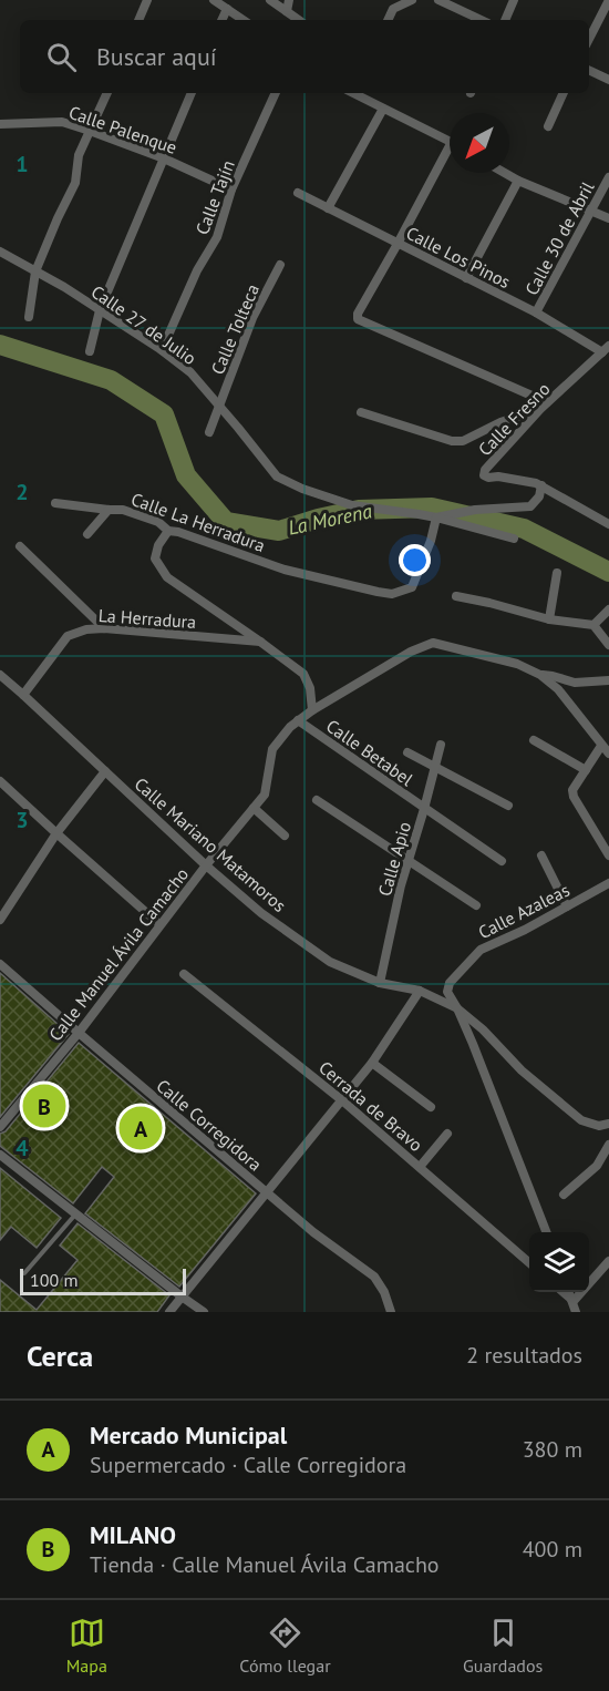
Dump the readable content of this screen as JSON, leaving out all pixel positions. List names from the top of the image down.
{
  "streets": {
    "street": [
      "Calle Palenque",
      "Calle Tajín",
      "Calle 30 de Abril",
      "Calle Los Pinos",
      "Calle 27 de Julio",
      "Calle Tolteca",
      "Calle Fresno",
      "Calle La Herradura",
      "La Herradura",
      "Calle Betabel",
      "Calle Mariano Matamoros",
      "Calle Apio",
      "Calle Azaleas",
      "Calle Manuel Ávila Camacho",
      "Cerrada de Bravo",
      "Calle Corregidora"
    ]
  },
  "crossings": [
    ["Calle Palenque", "Calle Tajín"],
    ["Calle Tajín", "Calle 27 de Julio"],
    ["Calle 30 de Abril", "Calle Los Pinos"],
    ["Calle Los Pinos", "Calle Fresno"],
    ["Calle 27 de Julio", "Calle Tolteca"],
    ["Calle 27 de Julio", "Calle La Herradura"],
    ["Calle La Herradura", "La Herradura"],
    ["La Herradura", "Calle Mariano Matamoros"],
    ["La Herradura", "Calle Manuel Ávila Camacho"],
    ["Calle Betabel", "Calle Apio"],
    ["Calle Betabel", "Calle Manuel Ávila Camacho"],
    ["Calle Mariano Matamoros", "Calle Apio"],
    ["Calle Mariano Matamoros", "Calle Azaleas"],
    ["Calle Mariano Matamoros", "Calle Manuel Ávila Camacho"],
    ["Calle Manuel Ávila Camacho", "Calle Corregidora"]
  ],
  "water": ["La Morena"],
  "scale_bar": "100 m",
  "north": "bottom left",
  "page": {
    "search": "Buscar aquí",
    "pins": ["B", "A"],
    "scale": "100 m",
    "heading": ["Cerca", "2 resultados"],
    "list": [
      {
        "mark": "A",
        "name": "Mercado Municipal",
        "note": "Supermercado · Calle Corregidora",
        "value": "380 m"
      },
      {
        "mark": "B",
        "name": "MILANO",
        "note": "Tienda · Calle Manuel Ávila Camacho",
        "value": "400 m"
      }
    ],
    "nav": ["Mapa", "Cómo llegar", "Guardados"]
  },
  "grid": {
    "rows": [
      "1",
      "2",
      "3",
      "4"
    ]
  }
}
